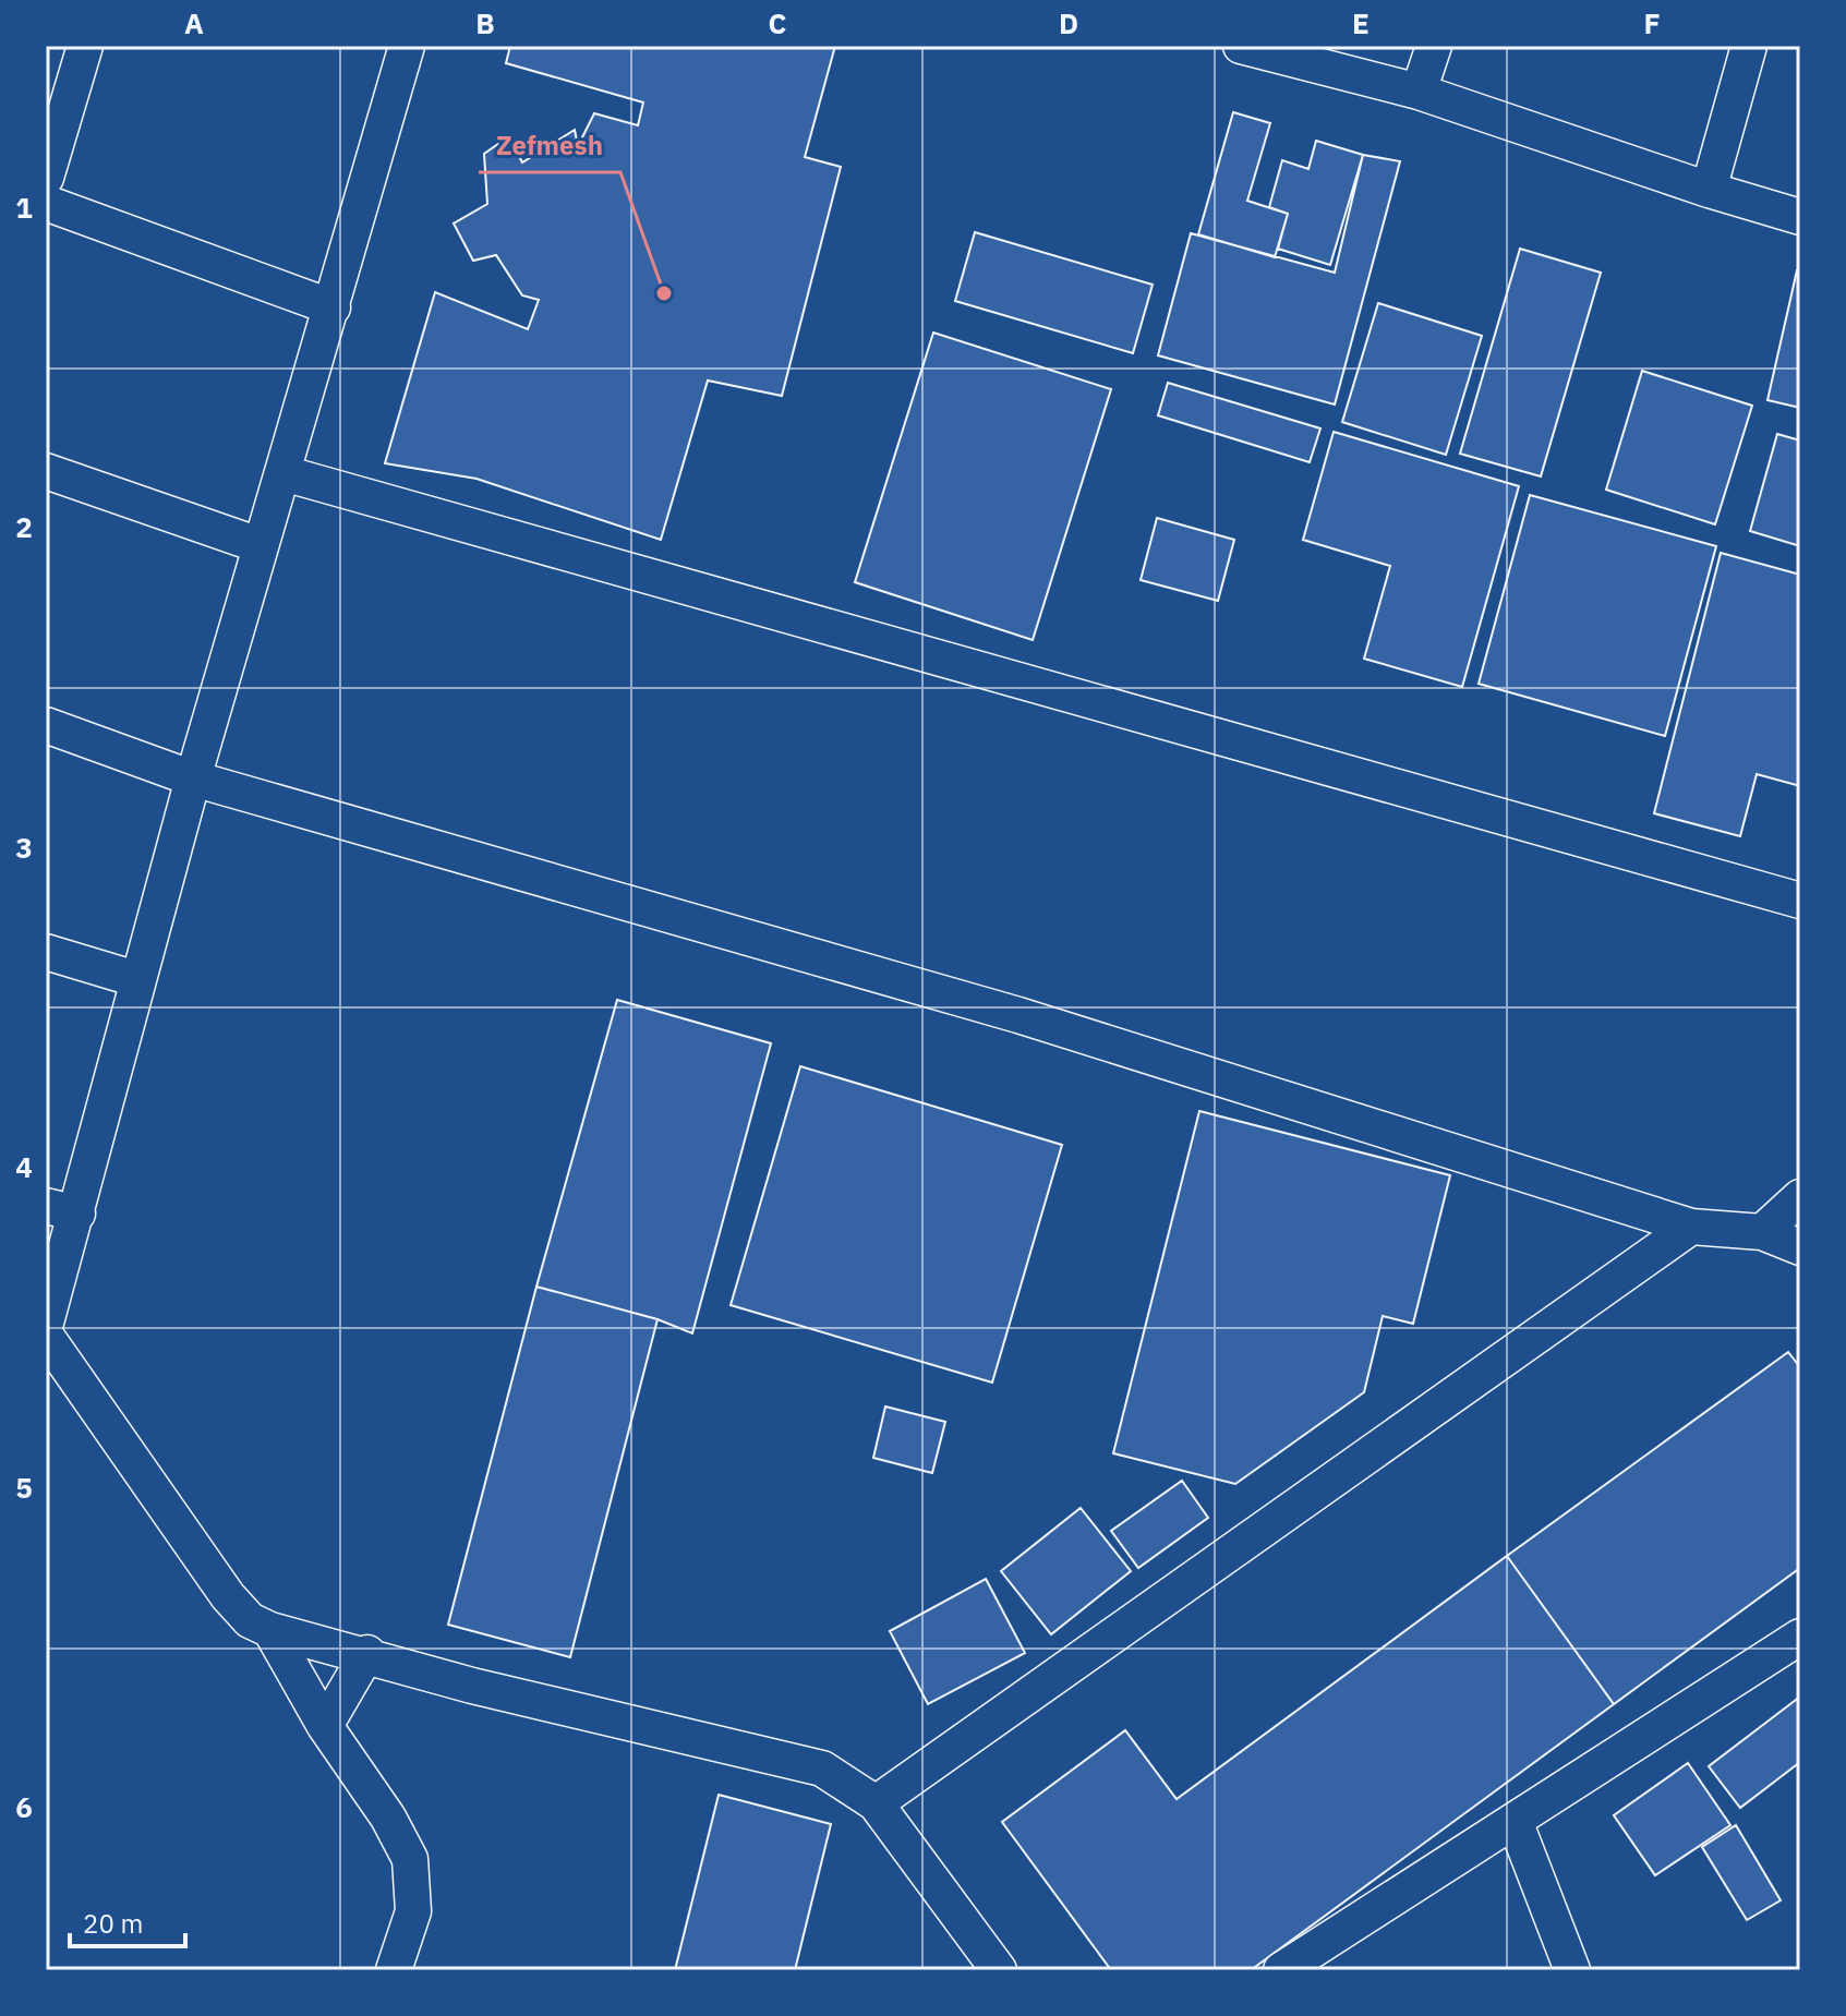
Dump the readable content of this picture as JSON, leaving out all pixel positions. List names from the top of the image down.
{
  "places": ["Zefmesh"],
  "scale_bar": "20 m",
  "grid": {
    "columns": [
      "A",
      "B",
      "C",
      "D",
      "E",
      "F"
    ],
    "rows": [
      "1",
      "2",
      "3",
      "4",
      "5",
      "6"
    ]
  }
}
